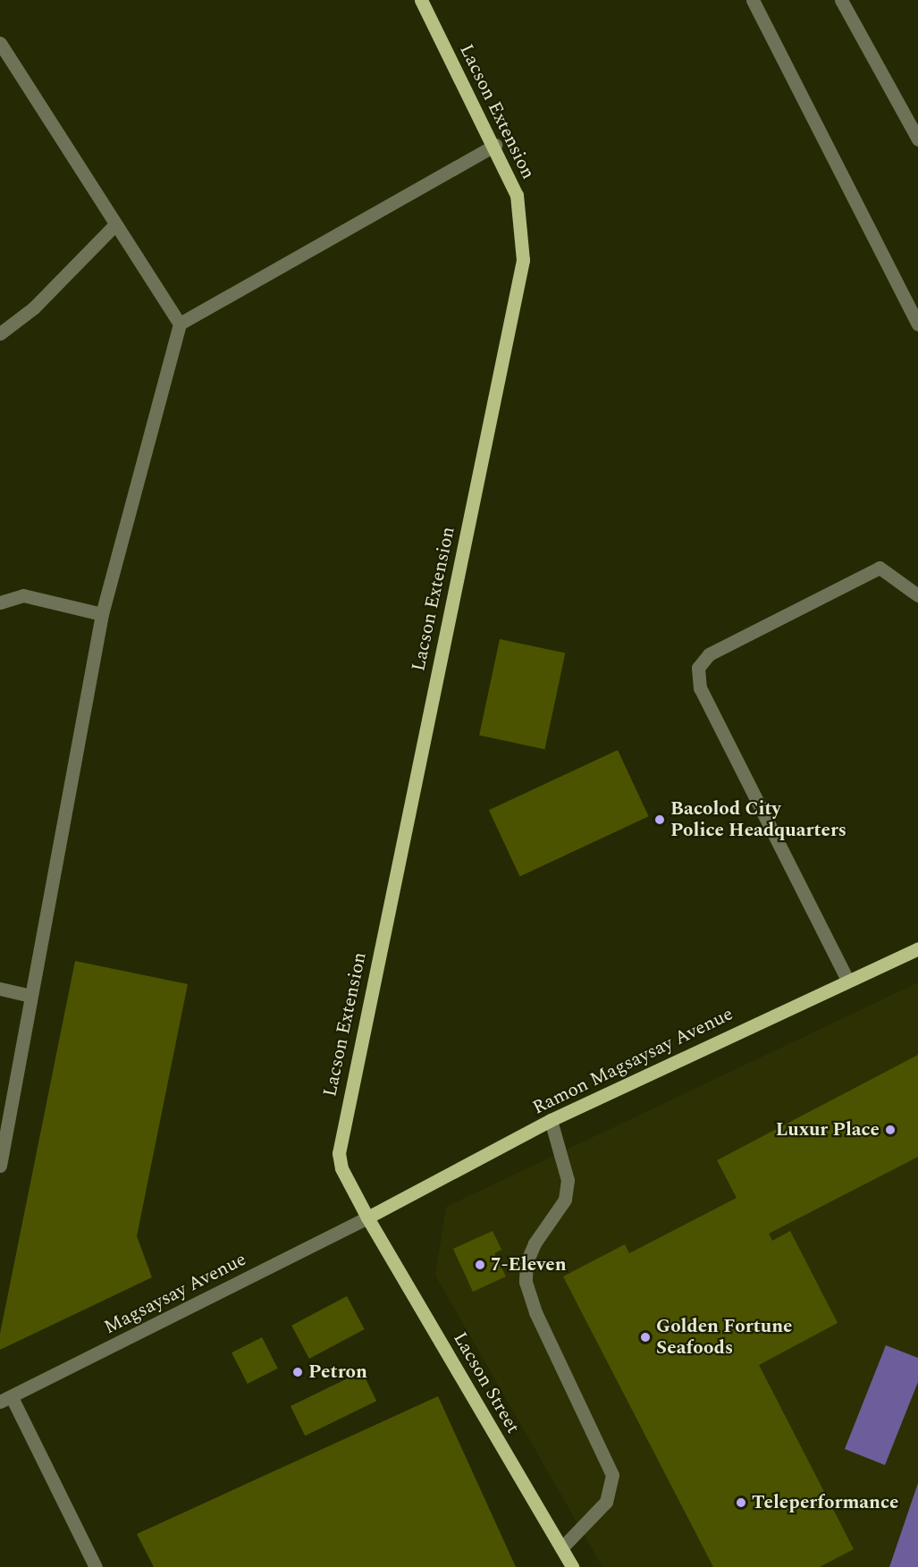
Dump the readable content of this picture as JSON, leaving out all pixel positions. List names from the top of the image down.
{
  "streets": {
    "main road": ["Lacson Extension", "Ramon Magsaysay Avenue", "Lacson Street"],
    "street": ["Magsaysay Avenue"]
  },
  "crossings": [
    ["Lacson Extension", "Ramon Magsaysay Avenue"],
    ["Lacson Extension", "Magsaysay Avenue"],
    ["Lacson Extension", "Lacson Street"],
    ["Ramon Magsaysay Avenue", "Magsaysay Avenue"],
    ["Ramon Magsaysay Avenue", "Lacson Street"],
    ["Magsaysay Avenue", "Lacson Street"]
  ],
  "places": [
    "Bacolod City Police Headquarters",
    "Luxur Place",
    "7-Eleven",
    "Golden Fortune Seafoods",
    "Petron",
    "Teleperformance"
  ]
}
